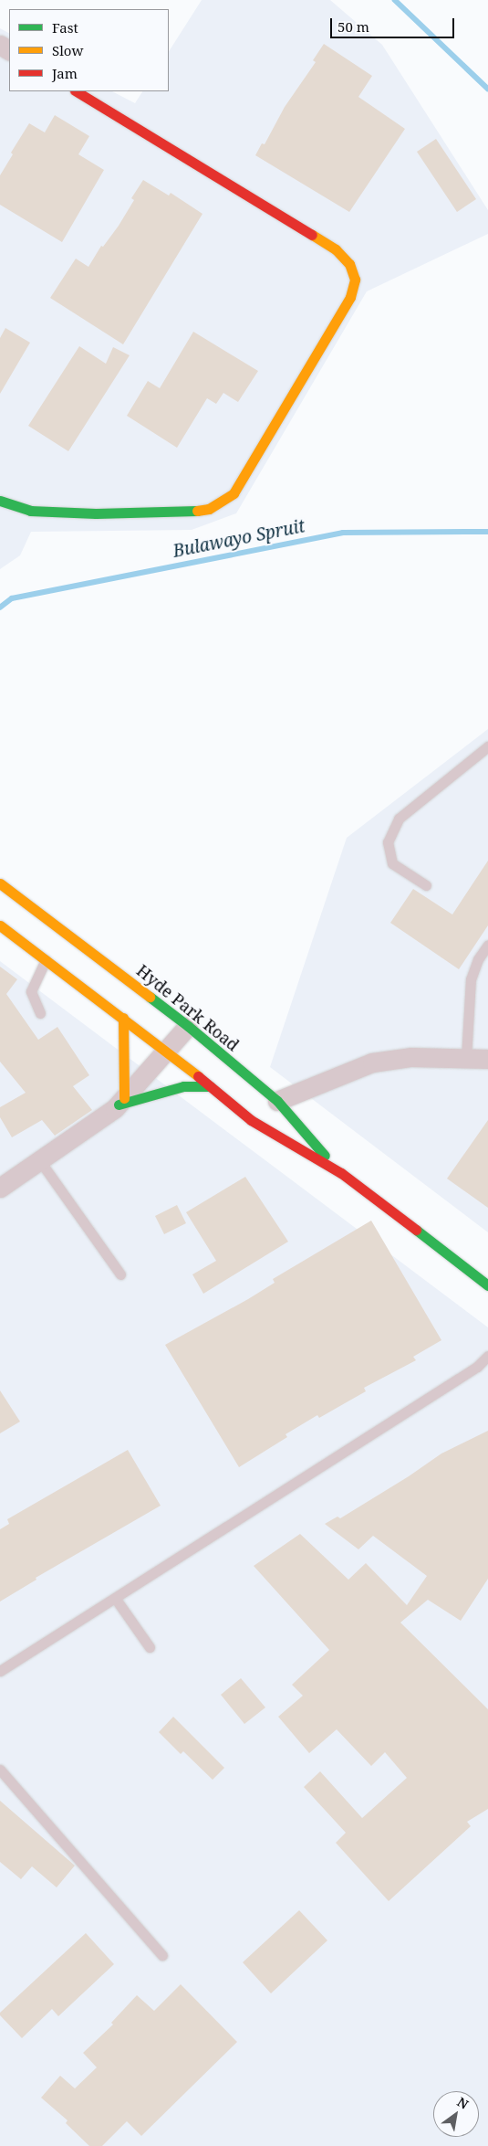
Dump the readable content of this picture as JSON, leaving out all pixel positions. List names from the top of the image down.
{
  "streets": {
    "street": ["Hyde Park Road"]
  },
  "water": ["Bulawayo Spruit"],
  "legend": ["Fast", "Slow", "Jam"],
  "scale_bar": "50 m",
  "north": "top right"
}
